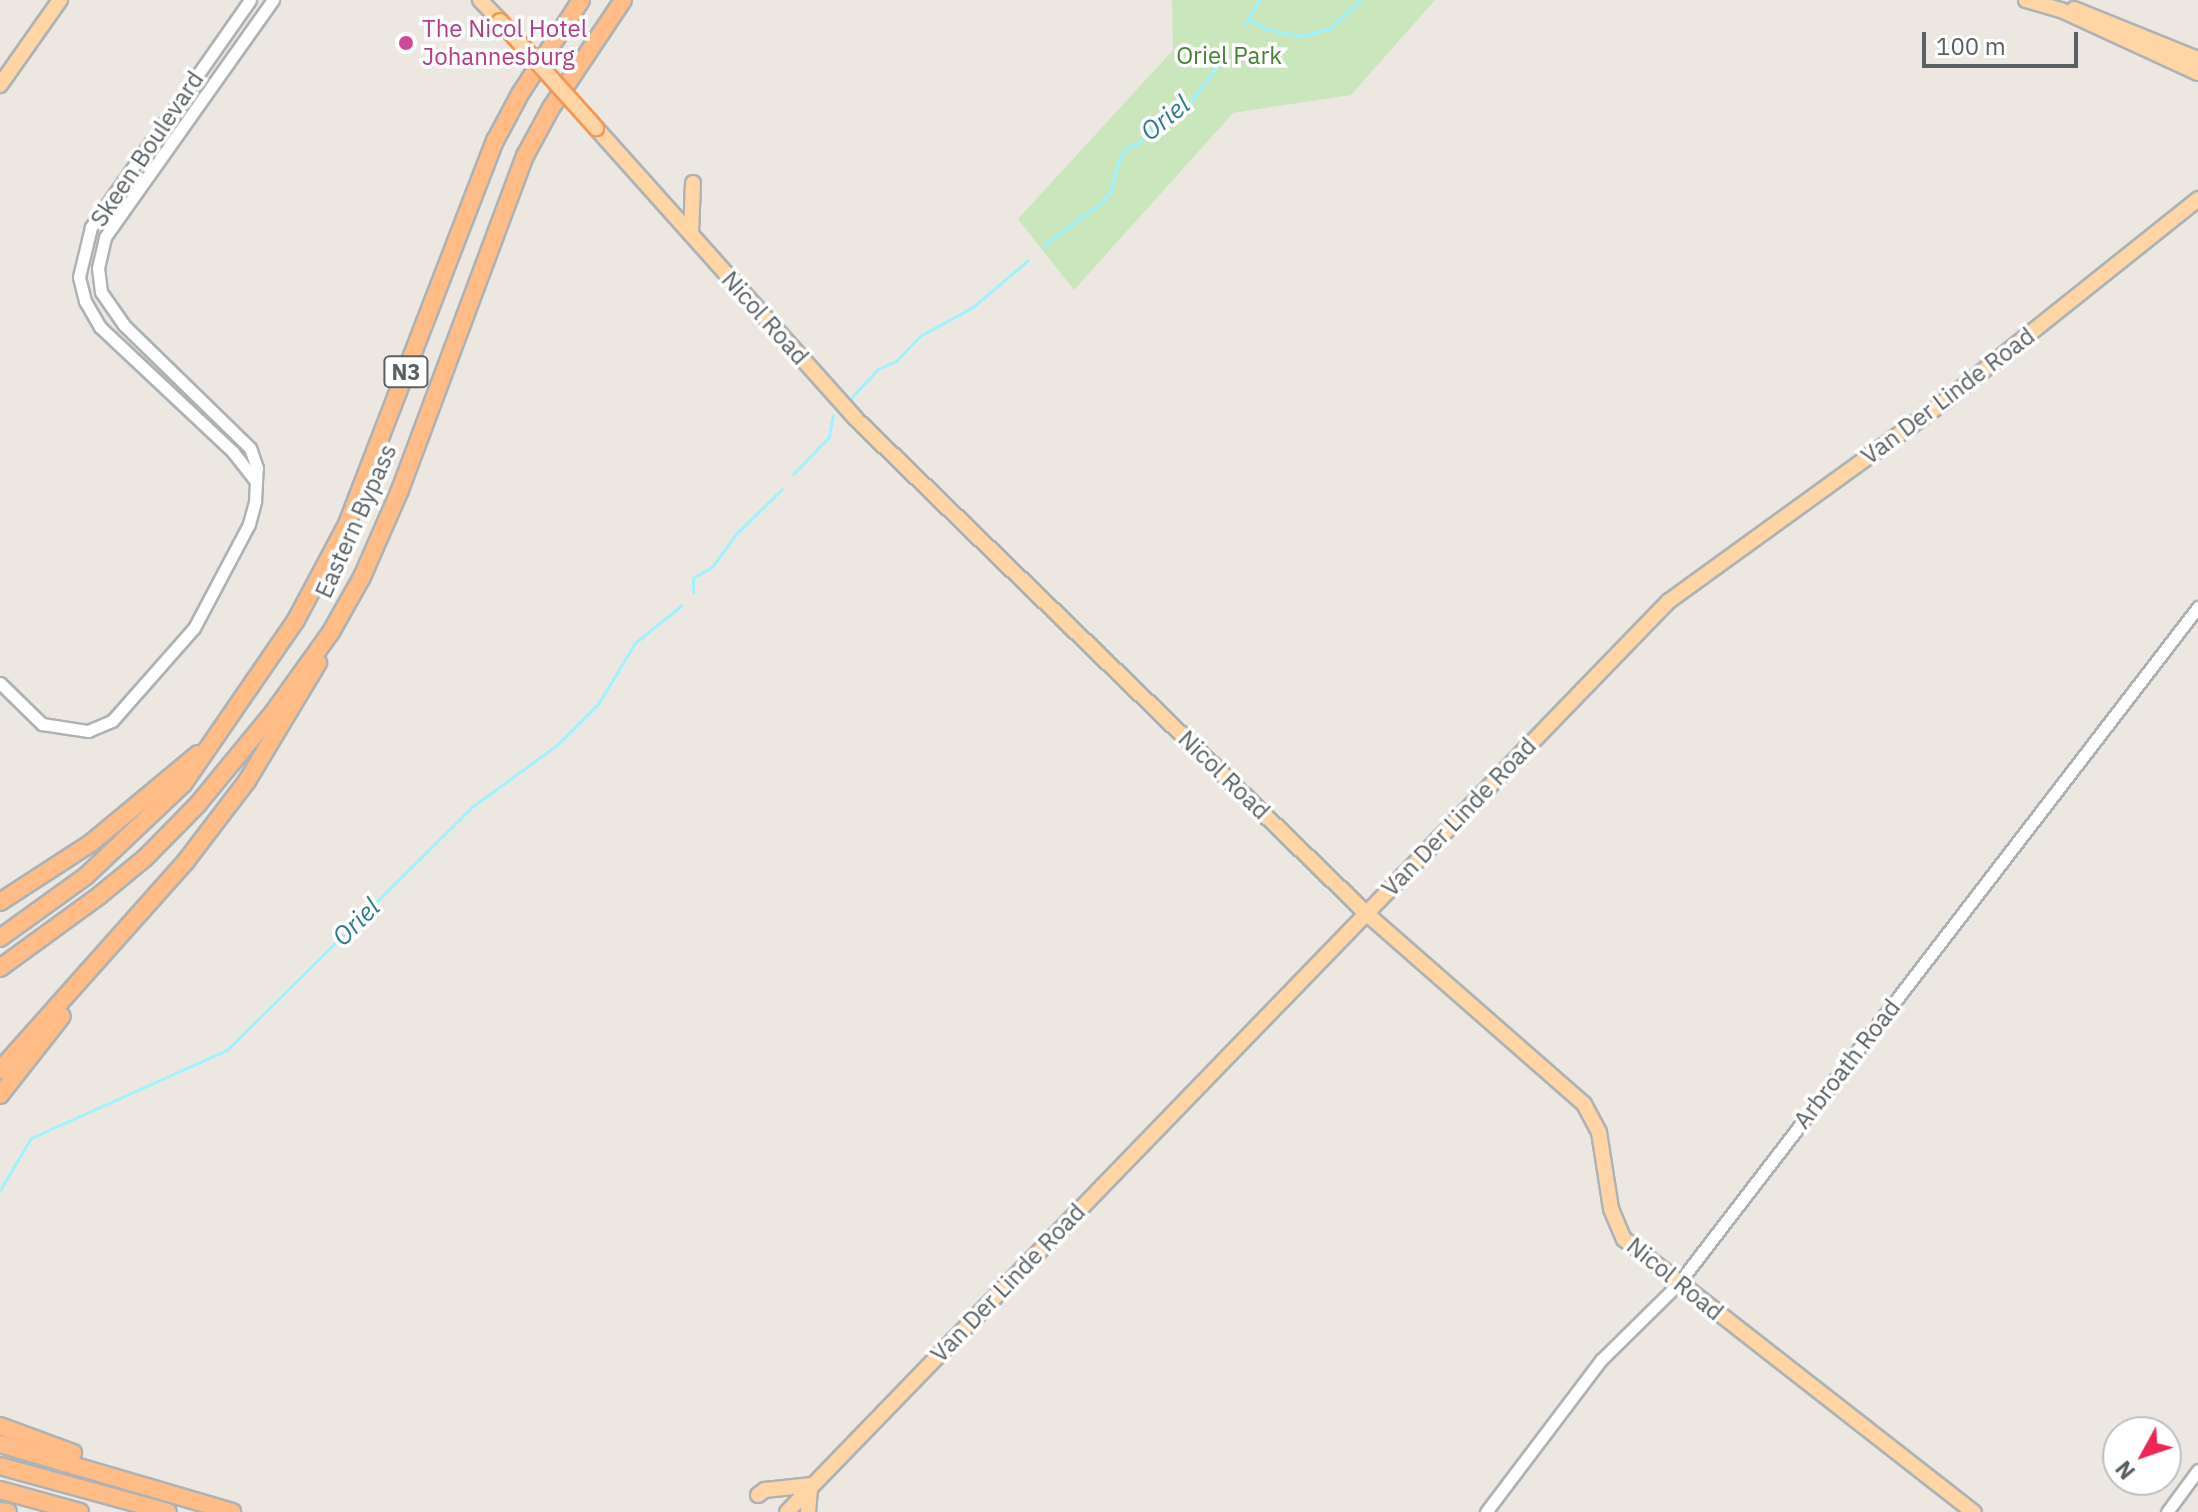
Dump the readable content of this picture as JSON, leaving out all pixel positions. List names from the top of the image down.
{
  "streets": {
    "highway": ["N3", "Eastern Bypass"],
    "main road": ["Nicol Road", "Van Der Linde Road"],
    "street": ["Skeen Boulevard", "Arbroath Road"]
  },
  "crossings": [
    ["Nicol Road", "Van Der Linde Road"],
    ["Nicol Road", "Arbroath Road"]
  ],
  "water": ["Oriel"],
  "parks": ["Oriel Park"],
  "places": ["The Nicol Hotel Johannesburg"],
  "scale_bar": "100 m",
  "north": "bottom left"
}
